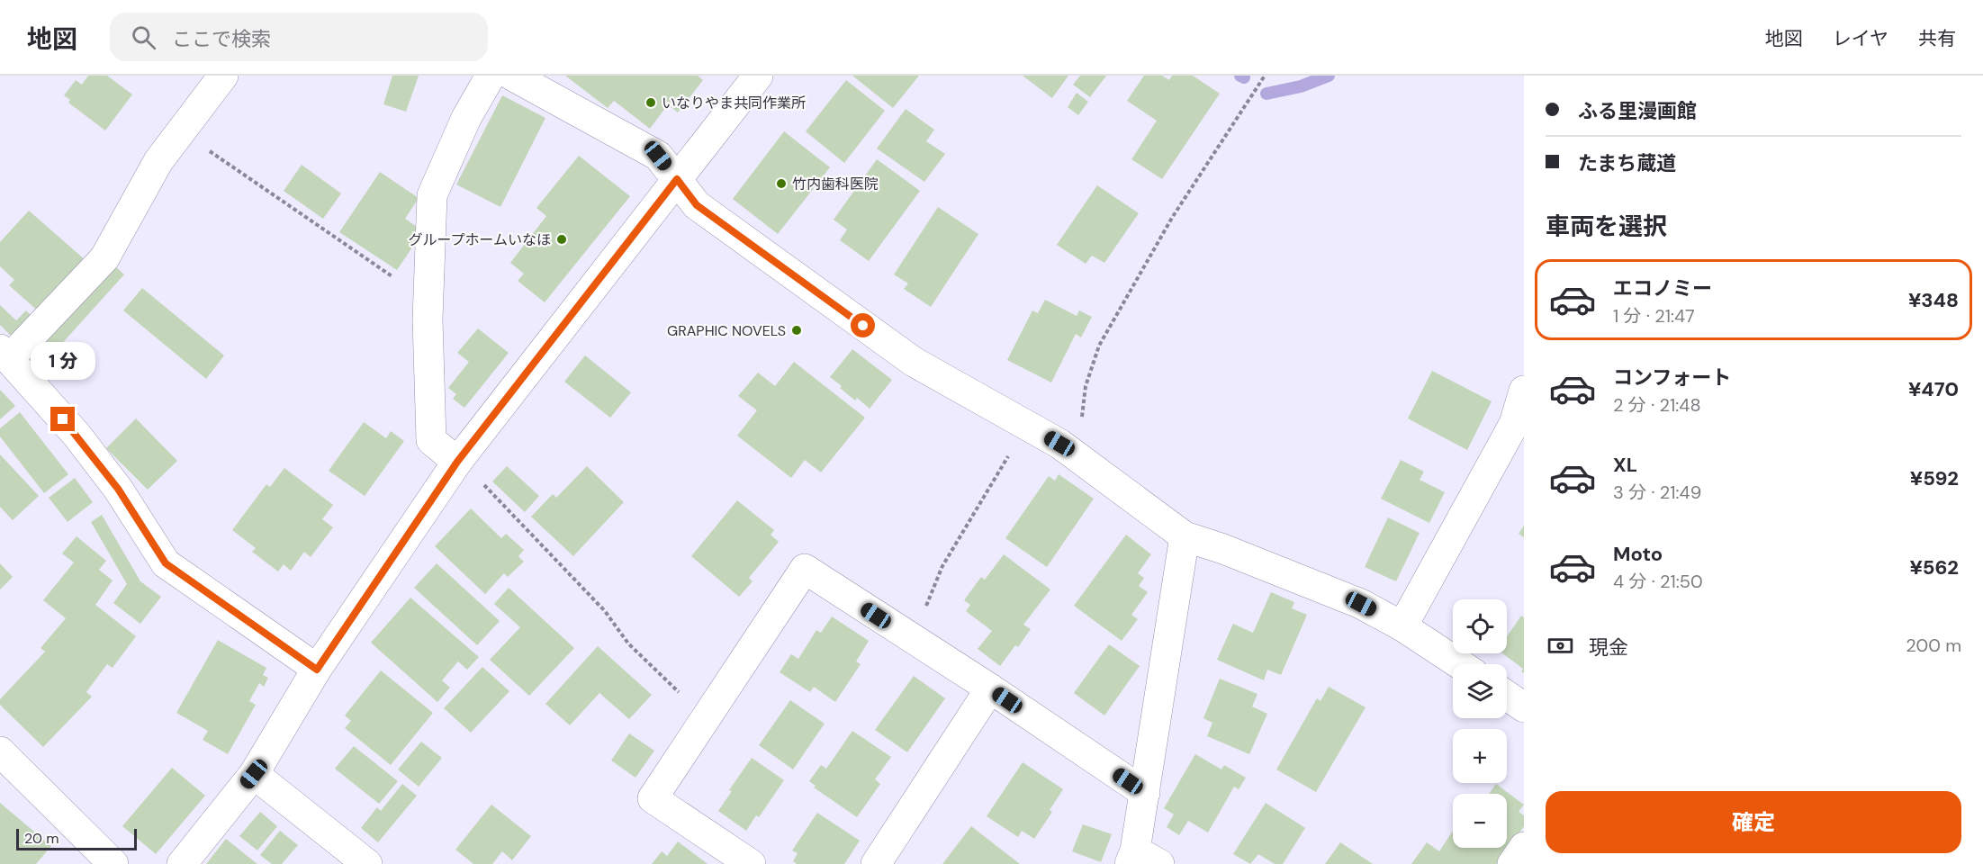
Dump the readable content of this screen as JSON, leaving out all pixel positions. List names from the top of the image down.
{
  "places": [
    "いなりやま共同作業所",
    "竹内歯科医院",
    "グループホームいなほ",
    "GRAPHIC NOVELS"
  ],
  "scale_bar": "20 m",
  "page": {
    "header": "地図",
    "search": "ここで検索",
    "nav": ["地図", "レイヤ", "共有"],
    "banner": ["ふる里漫画館", "たまち蔵道"],
    "heading": "車両を選択",
    "list": [
      {
        "name": "エコノミー",
        "note": "1 分 · 21:47",
        "value": "¥348"
      },
      {
        "name": "コンフォート",
        "note": "2 分 · 21:48",
        "value": "¥470"
      },
      {
        "name": "XL",
        "note": "3 分 · 21:49",
        "value": "¥592"
      },
      {
        "name": "Moto",
        "note": "4 分 · 21:50",
        "value": "¥562"
      }
    ],
    "bubble": "1 分",
    "map_buttons": ["+", "−"],
    "pay": ["現金", "200 m"],
    "buttons": "確定",
    "scale": "20 m"
  }
}
